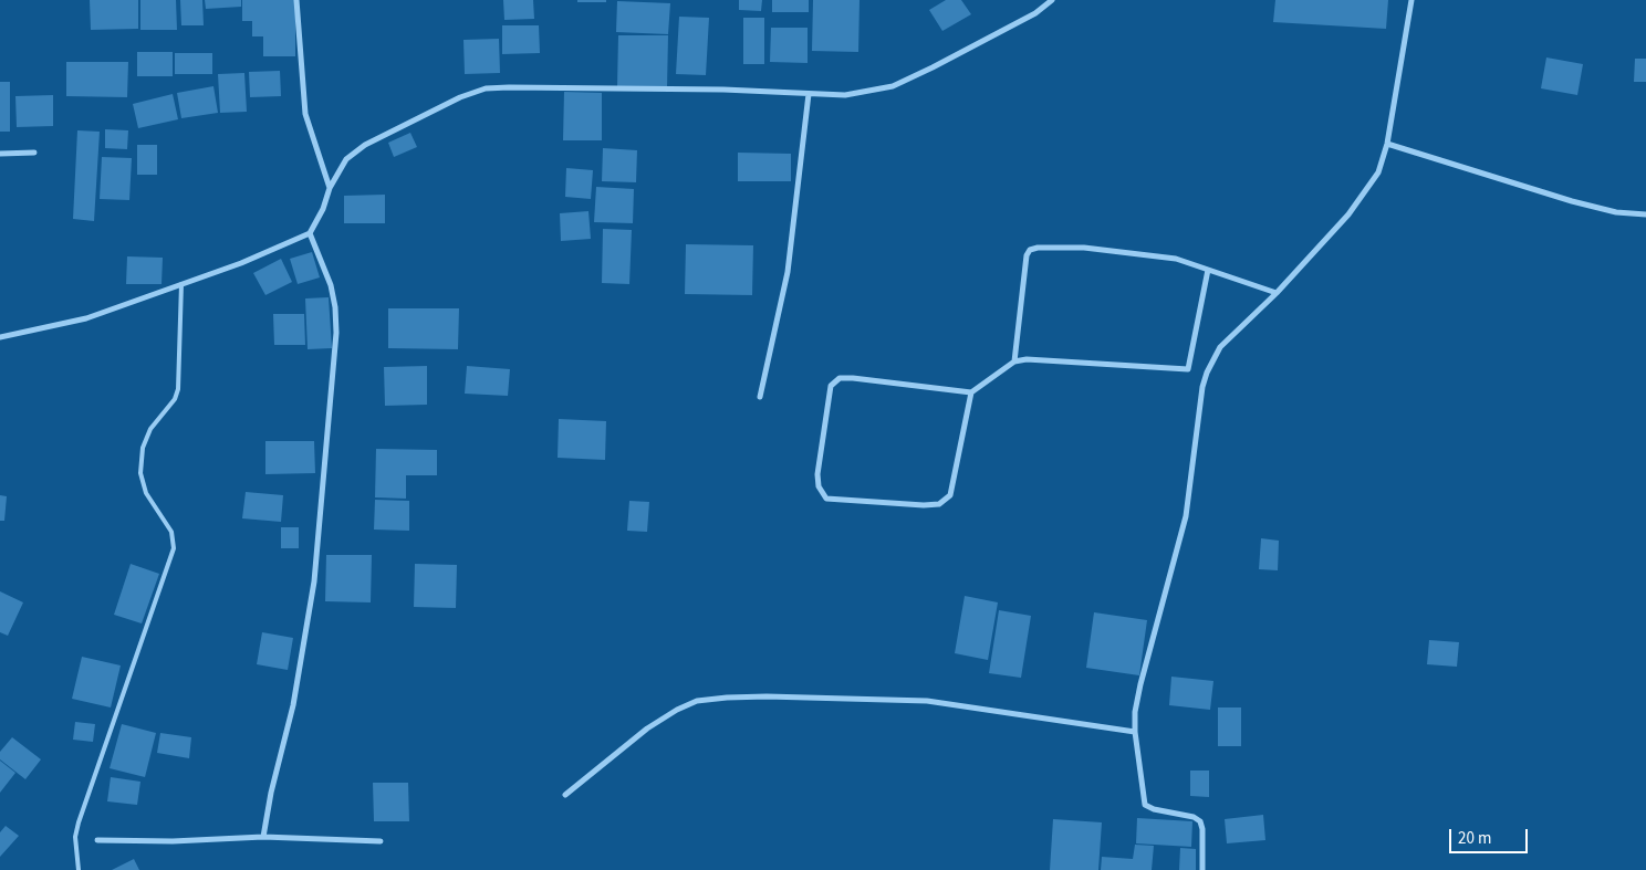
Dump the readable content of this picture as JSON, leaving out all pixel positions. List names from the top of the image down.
{
  "scale_bar": "20 m"
}
